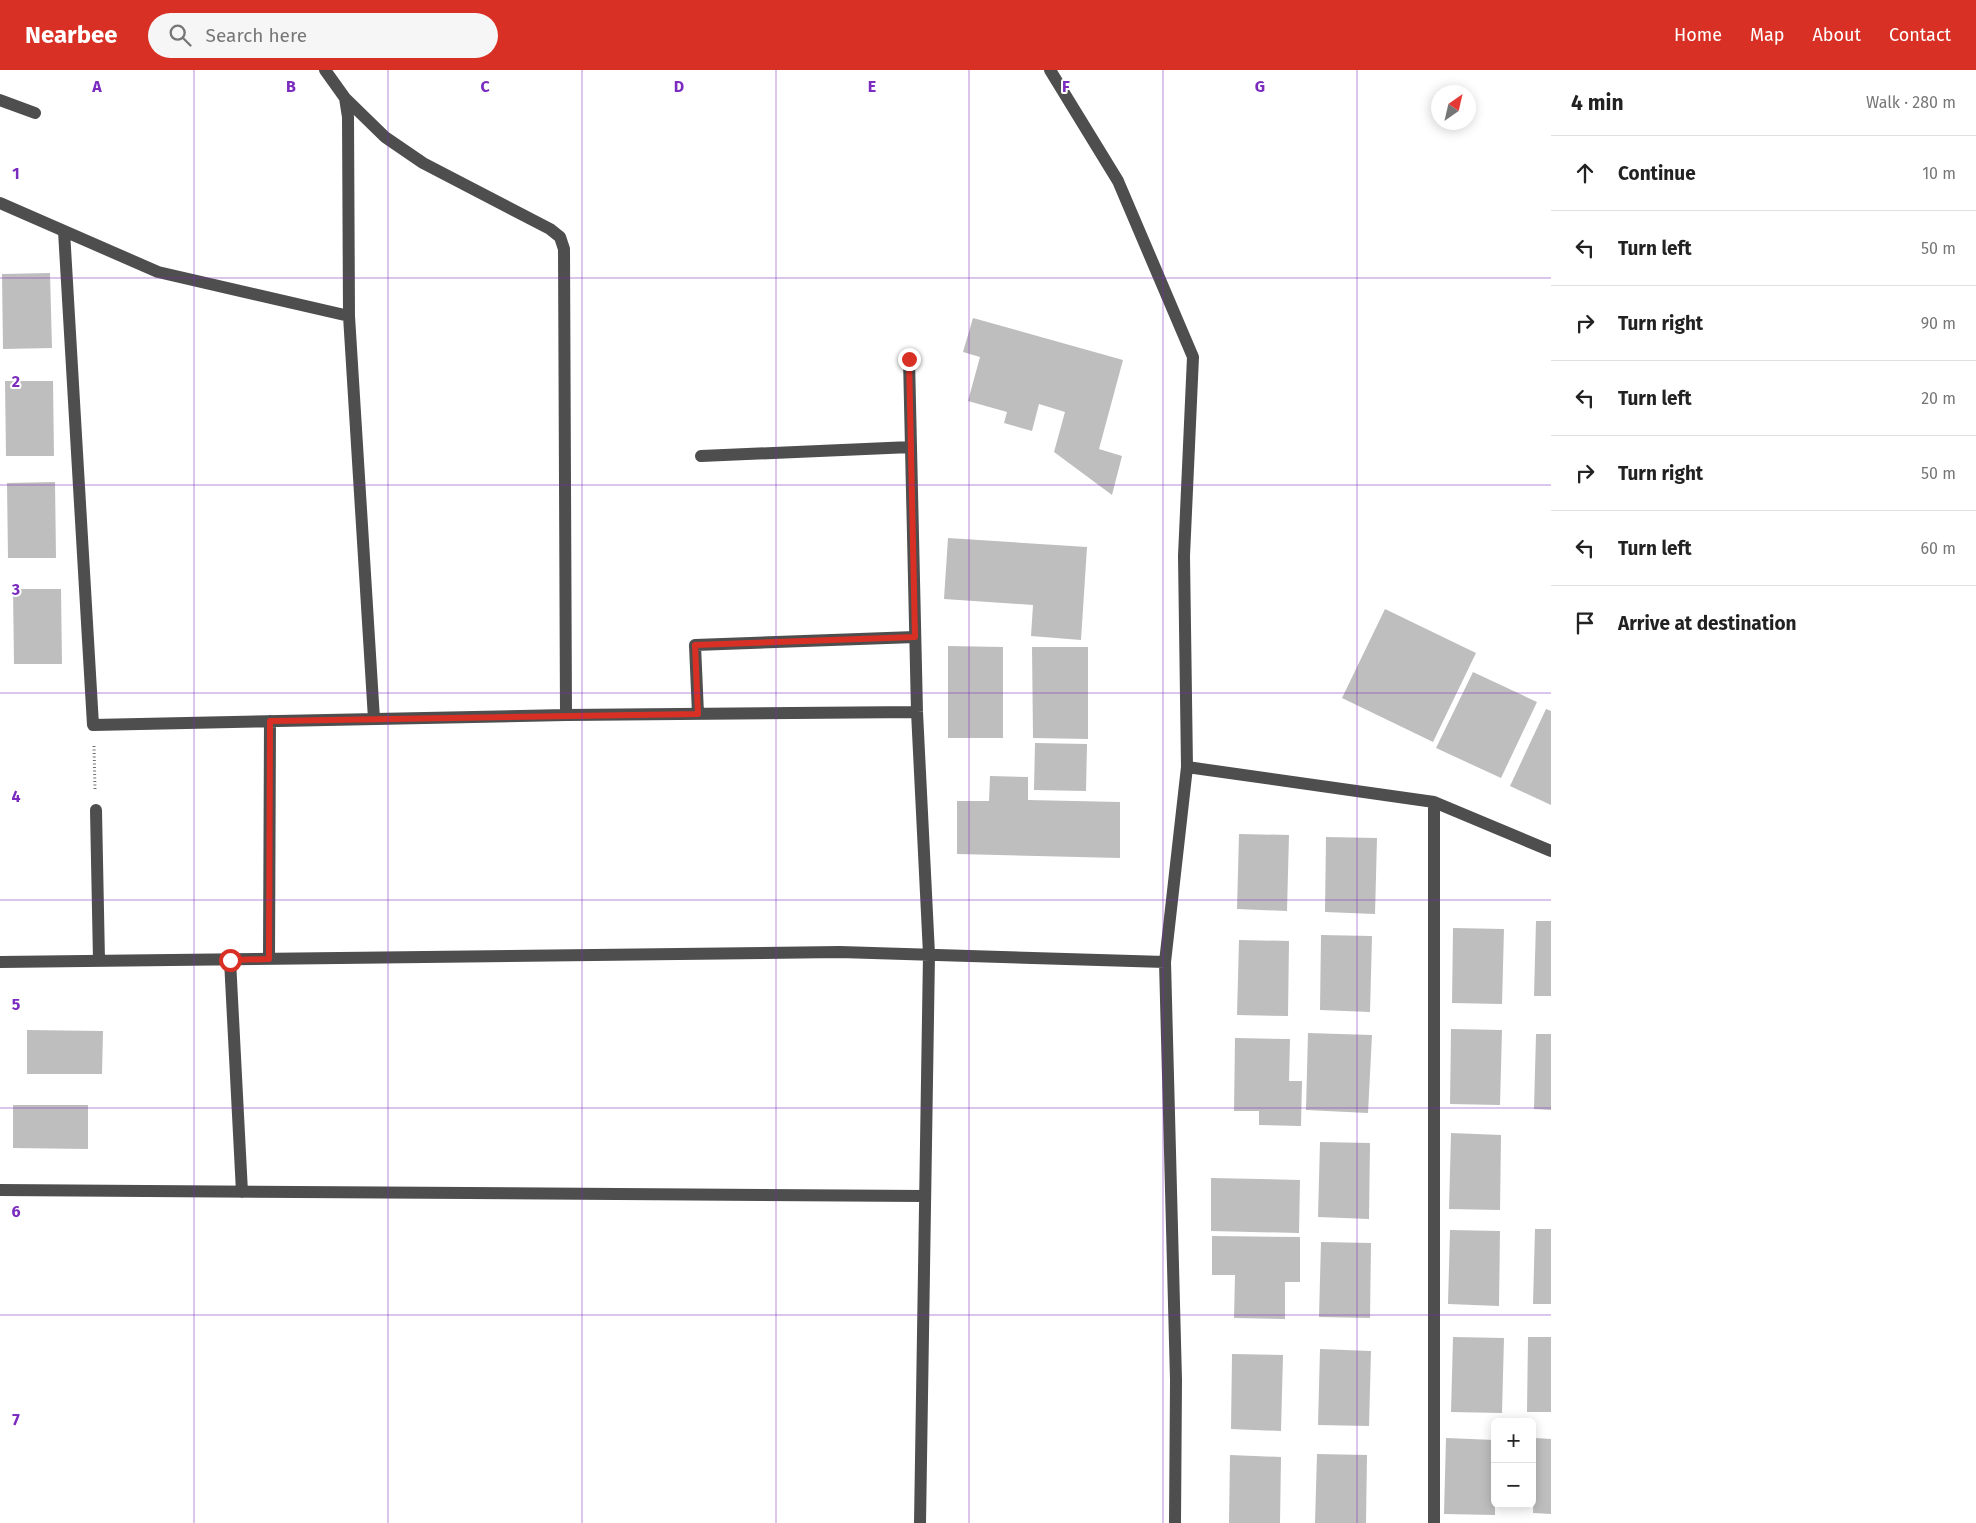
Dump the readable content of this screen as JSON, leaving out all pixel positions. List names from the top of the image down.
{
  "north": "top right",
  "page": {
    "header": "Nearbee",
    "search": "Search here",
    "nav": [
      "Home",
      "Map",
      "About",
      "Contact"
    ],
    "heading": ["4 min", "Walk · 280 m"],
    "list": [
      ["Continue", "10 m"],
      ["Turn left", "50 m"],
      ["Turn right", "90 m"],
      ["Turn left", "20 m"],
      ["Turn right", "50 m"],
      ["Turn left", "60 m"],
      "Arrive at destination"
    ],
    "map_buttons": ["+", "−"]
  },
  "grid": {
    "columns": [
      "A",
      "B",
      "C",
      "D",
      "E",
      "F",
      "G"
    ],
    "rows": [
      "1",
      "2",
      "3",
      "4",
      "5",
      "6",
      "7"
    ]
  }
}
